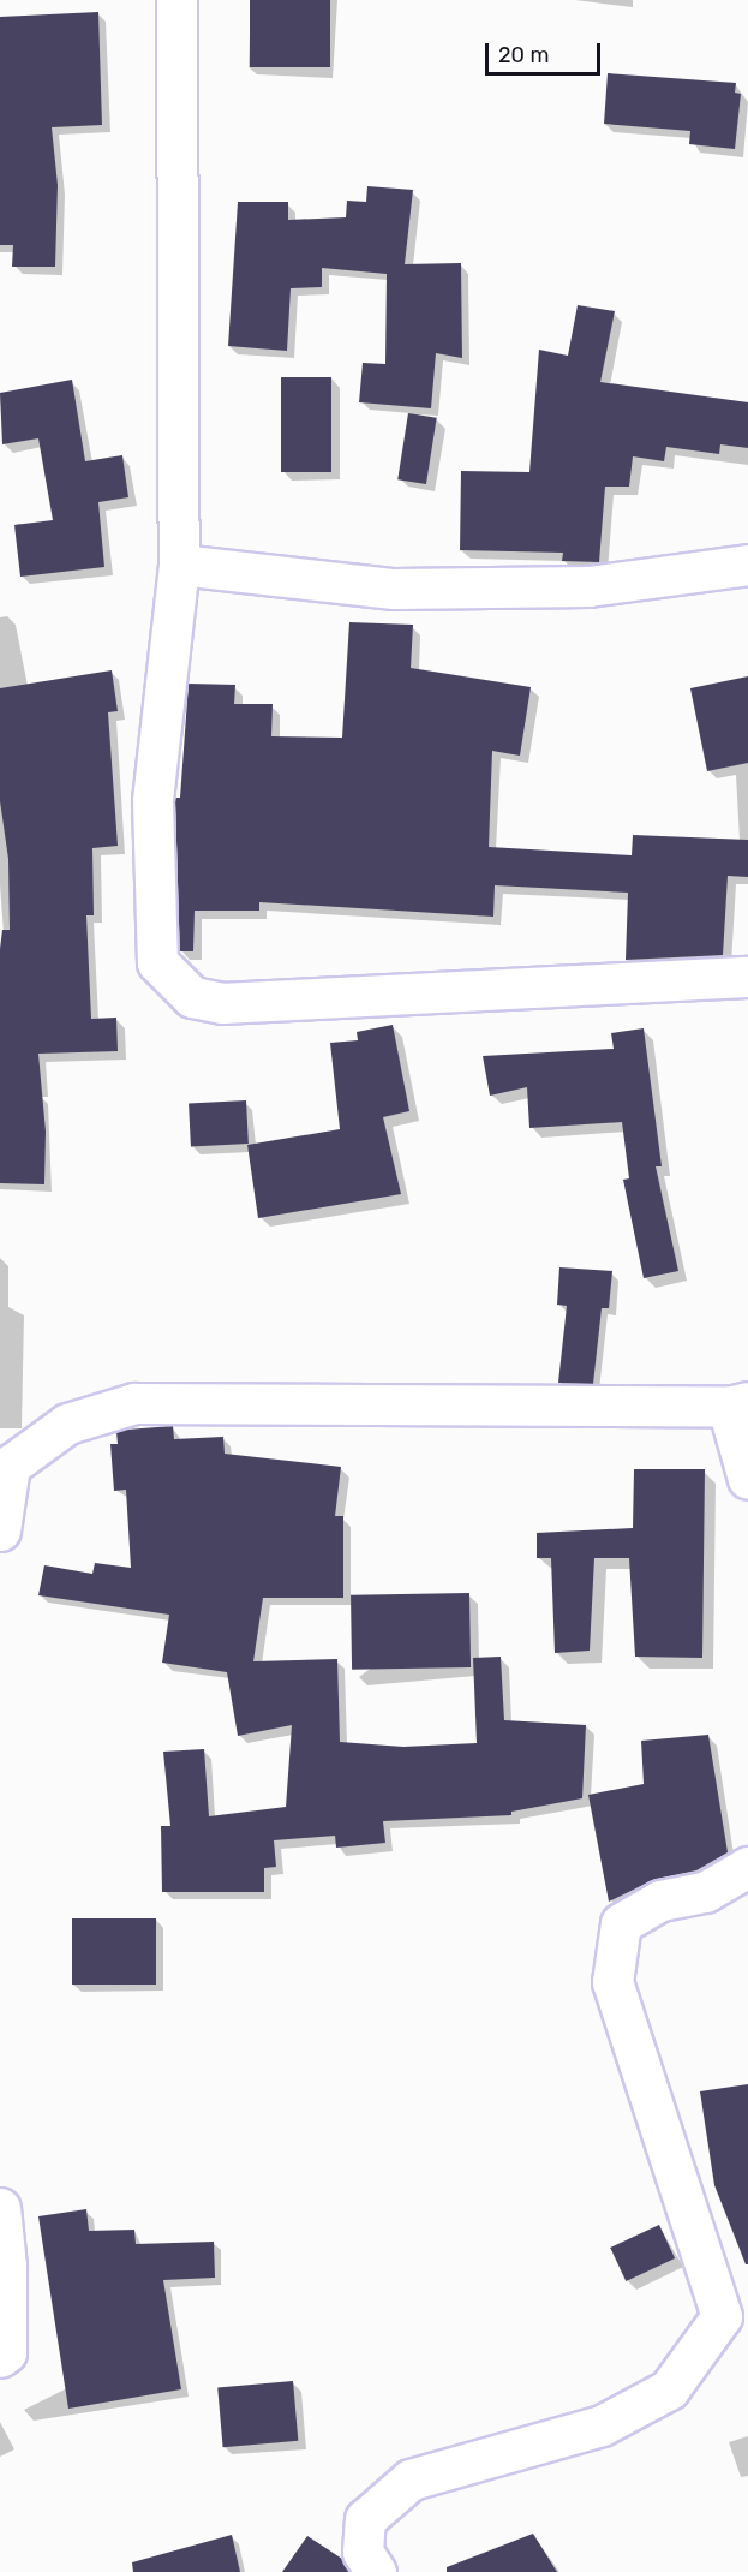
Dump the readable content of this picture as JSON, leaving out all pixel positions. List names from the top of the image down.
{
  "scale_bar": "20 m"
}
